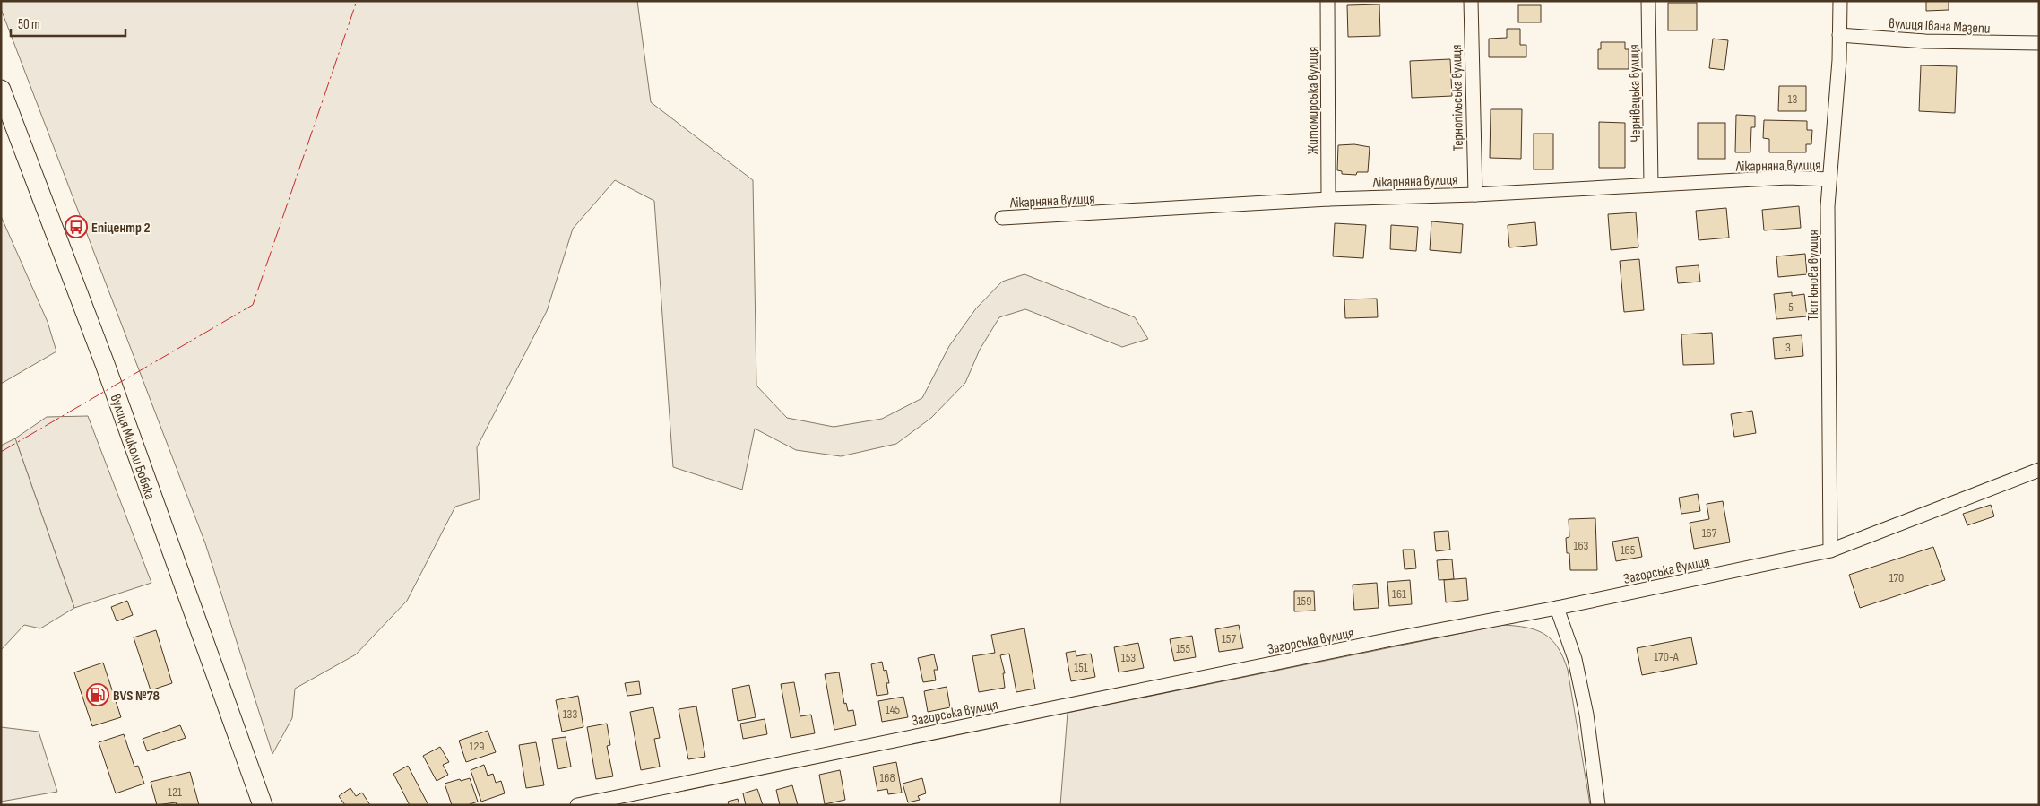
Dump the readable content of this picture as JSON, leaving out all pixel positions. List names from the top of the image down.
{
  "streets": {
    "street": [
      "вулиця Івана Мазепи",
      "Чернівецька вулиця",
      "Тернопільська вулиця",
      "Житомирська вулиця",
      "Лікарняна вулиця",
      "Тютюнова вулиця",
      "вулиця Миколи Бобяка",
      "Загорська вулиця"
    ]
  },
  "crossings": [
    ["вулиця Івана Мазепи", "Тютюнова вулиця"],
    ["Чернівецька вулиця", "Лікарняна вулиця"],
    ["Тернопільська вулиця", "Лікарняна вулиця"],
    ["Житомирська вулиця", "Лікарняна вулиця"],
    ["Лікарняна вулиця", "Тютюнова вулиця"],
    ["Тютюнова вулиця", "Загорська вулиця"]
  ],
  "places": {
    "bus stop": ["Епіцентр 2"],
    "fuel station": ["BVS №78"]
  },
  "house_numbers": [
    "13",
    "5",
    "3",
    "167",
    "163",
    "165",
    "170",
    "161",
    "159",
    "157",
    "155",
    "170-А",
    "153",
    "151",
    "145",
    "133",
    "129",
    "168",
    "121"
  ],
  "scale_bar": "50 m"
}
